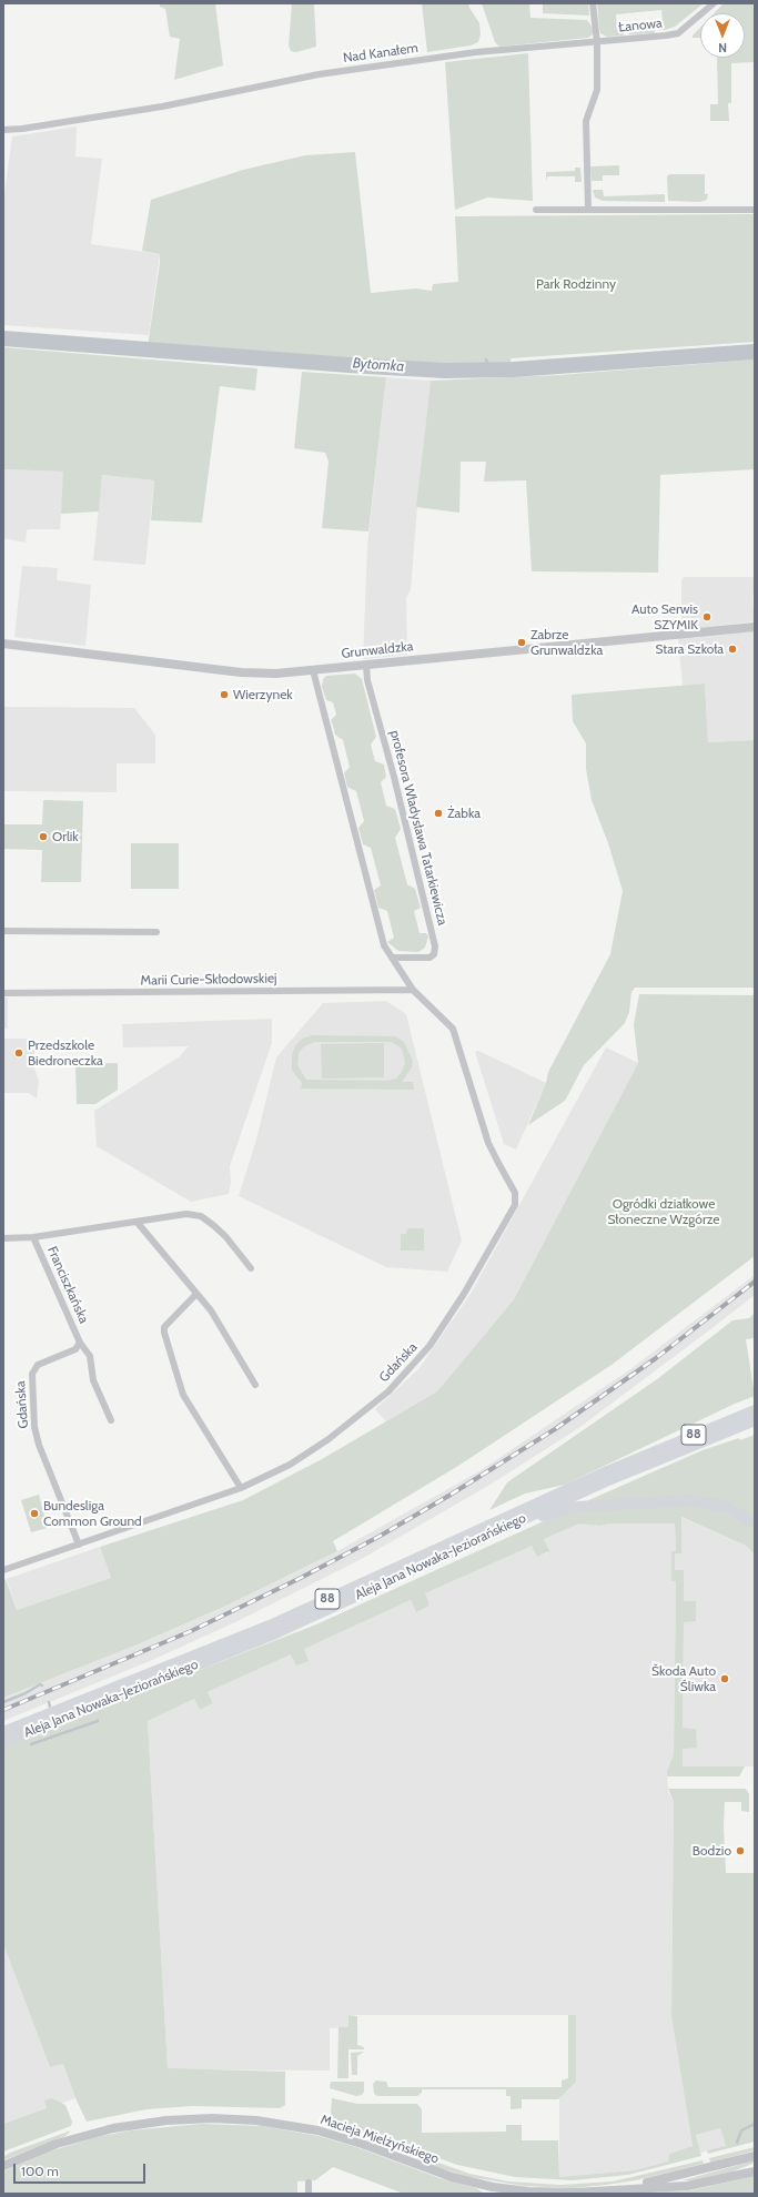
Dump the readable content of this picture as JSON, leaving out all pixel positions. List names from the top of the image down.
{
  "streets": {
    "main road": ["88", "Aleja Jana Nowaka-Jeziorańskiego"],
    "street": [
      "Łanowa",
      "Nad Kanałem",
      "Grunwaldzka",
      "profesora Władysława Tatarkiewicza",
      "Marii Curie-Skłodowskiej",
      "Franciszkańska",
      "Gdańska",
      "Macieja Mielżyńskiego"
    ]
  },
  "crossings": [
    ["Łanowa", "Nad Kanałem"],
    ["Grunwaldzka", "profesora Władysława Tatarkiewicza"],
    ["Marii Curie-Skłodowskiej", "Gdańska"],
    ["Franciszkańska", "Gdańska"]
  ],
  "water": ["Bytomka"],
  "parks": ["Park Rodzinny", "Ogródki działkowe Słoneczne Wzgórze"],
  "places": [
    "Auto Serwis SZYMIK",
    "Zabrze Grunwaldzka",
    "Stara Szkoła",
    "Wierzynek",
    "Żabka",
    "Orlik",
    "Przedszkole Biedroneczka",
    "Bundesliga Common Ground",
    "Škoda Auto Śliwka",
    "Bodzio"
  ],
  "scale_bar": "100 m",
  "north": "bottom"
}
